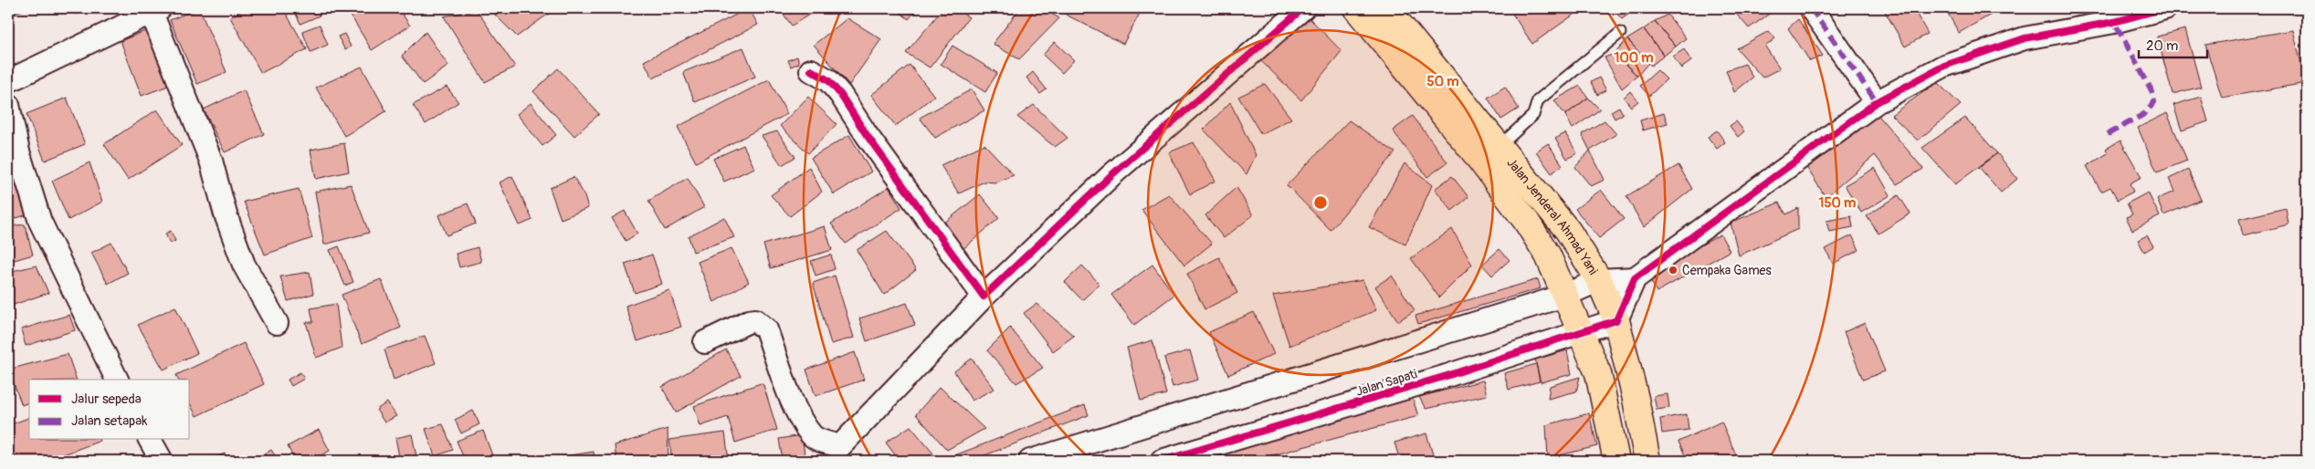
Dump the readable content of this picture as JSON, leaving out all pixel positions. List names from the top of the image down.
{
  "streets": {
    "highway": ["Jalan Jenderal Ahmad Yani"],
    "street": ["Jalan Sapati"]
  },
  "crossings": [
    ["Jalan Jenderal Ahmad Yani", "Jalan Sapati"]
  ],
  "places": ["Cempaka Games"],
  "legend": ["Jalur sepeda", "Jalan setapak"],
  "scale_bar": "20 m",
  "rings": ["100 m", "50 m", "150 m"]
}
